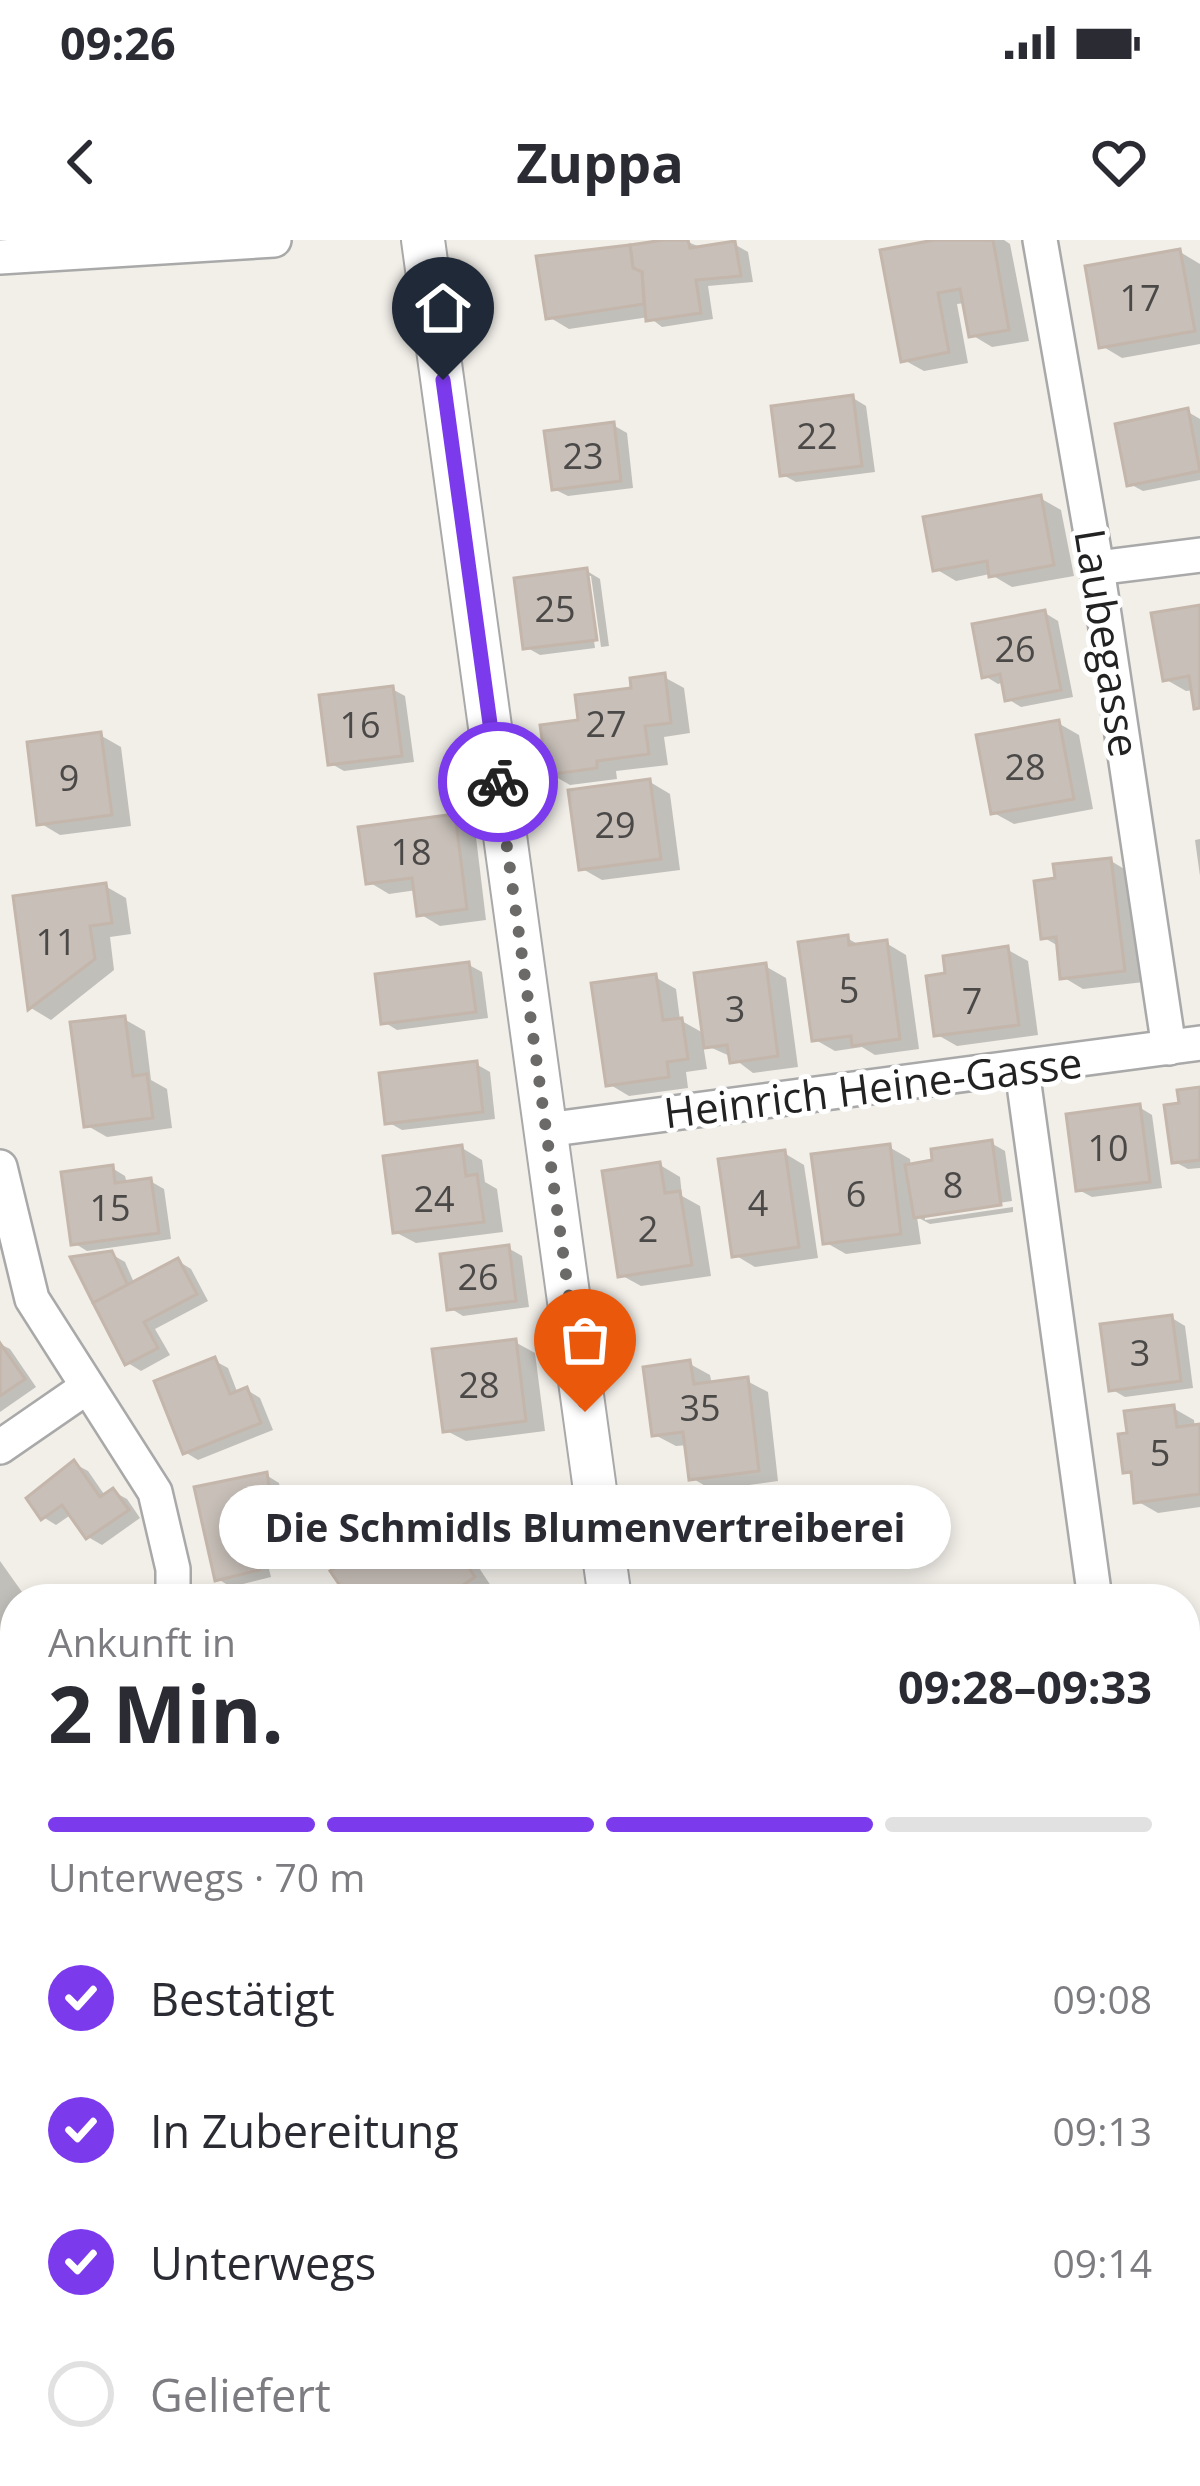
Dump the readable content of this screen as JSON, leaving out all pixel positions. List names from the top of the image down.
{
  "streets": {
    "street": ["Laubegasse", "Heinrich Heine-Gasse"]
  },
  "crossings": [
    ["Laubegasse", "Heinrich Heine-Gasse"]
  ],
  "places": ["Die Schmidls Blumenvertreiberei"],
  "house_numbers": [
    "17",
    "22",
    "23",
    "25",
    "26",
    "27",
    "16",
    "28",
    "9",
    "29",
    "18",
    "11",
    "5",
    "7",
    "3",
    "10",
    "8",
    "6",
    "24",
    "4",
    "15",
    "2",
    "26",
    "3",
    "28",
    "35",
    "5"
  ],
  "page": {
    "status": "09:26",
    "header": "Zuppa",
    "bubble": "Die Schmidls Blumenvertreiberei",
    "heading": ["2 Min.", "Ankunft in", "09:28–09:33"],
    "bar": "Unterwegs · 70 m",
    "list": [
      ["Bestätigt", "09:08"],
      ["In Zubereitung", "09:13"],
      ["Unterwegs", "09:14"],
      "Geliefert"
    ]
  }
}
